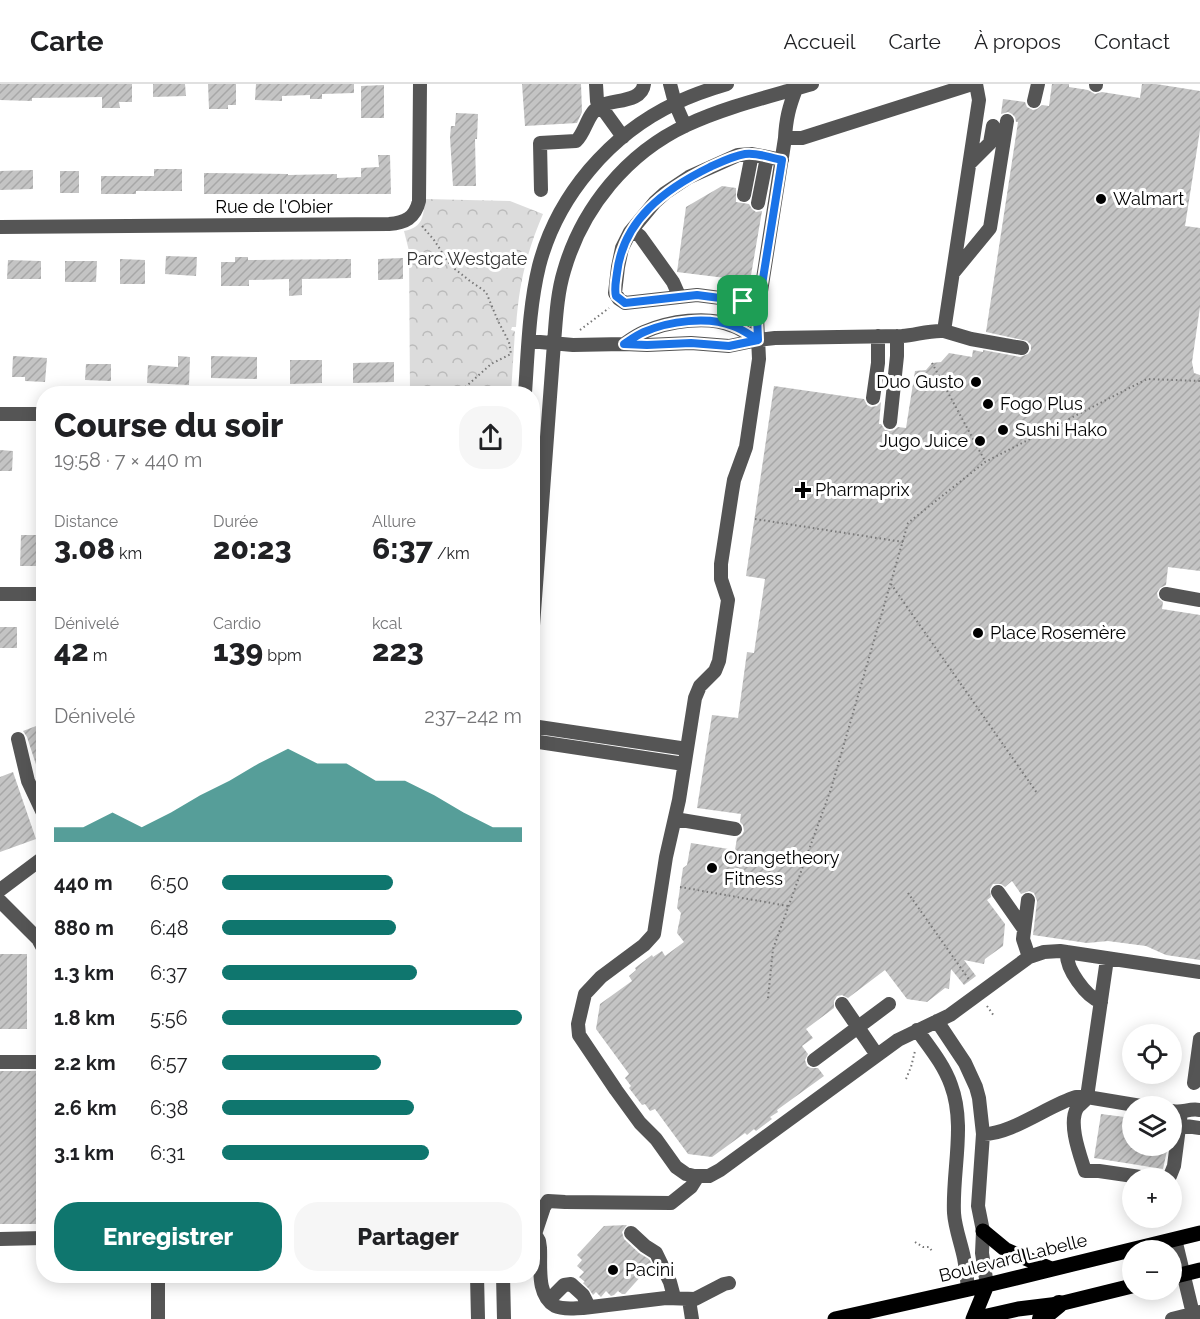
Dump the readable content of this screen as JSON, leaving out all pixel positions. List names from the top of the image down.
{
  "streets": {
    "main road": ["Boulevard Labelle"],
    "street": ["Rue de l'Obier"]
  },
  "parks": ["Parc Westgate"],
  "places": {
    "other": [
      "Walmart",
      "Duo Gusto",
      "Fogo Plus",
      "Sushi Hako",
      "Jugo Juice",
      "Place Rosemère",
      "Orangetheory Fitness",
      "Pacini"
    ],
    "health": ["Pharmaprix"]
  },
  "page": {
    "header": "Carte",
    "nav": [
      "Accueil",
      "Carte",
      "À propos",
      "Contact"
    ],
    "heading": ["Course du soir", "19:58 · 7 × 440 m"],
    "stats": [
      ["Distance", "3.08 km"],
      ["Durée", "20:23"],
      ["Allure", "6:37 /km"],
      ["Dénivelé", "42 m"],
      ["Cardio", "139 bpm"],
      ["kcal", "223"]
    ],
    "chart": ["Dénivelé", "237–242 m"],
    "list": [
      {
        "name": "440 m",
        "note": "6:50"
      },
      {
        "name": "880 m",
        "note": "6:48"
      },
      {
        "name": "1.3 km",
        "note": "6:37"
      },
      {
        "name": "1.8 km",
        "note": "5:56"
      },
      {
        "name": "2.2 km",
        "note": "6:57"
      },
      {
        "name": "2.6 km",
        "note": "6:38"
      },
      {
        "name": "3.1 km",
        "note": "6:31"
      }
    ],
    "map_buttons": ["+", "−"],
    "buttons": ["Enregistrer", "Partager"]
  }
}
